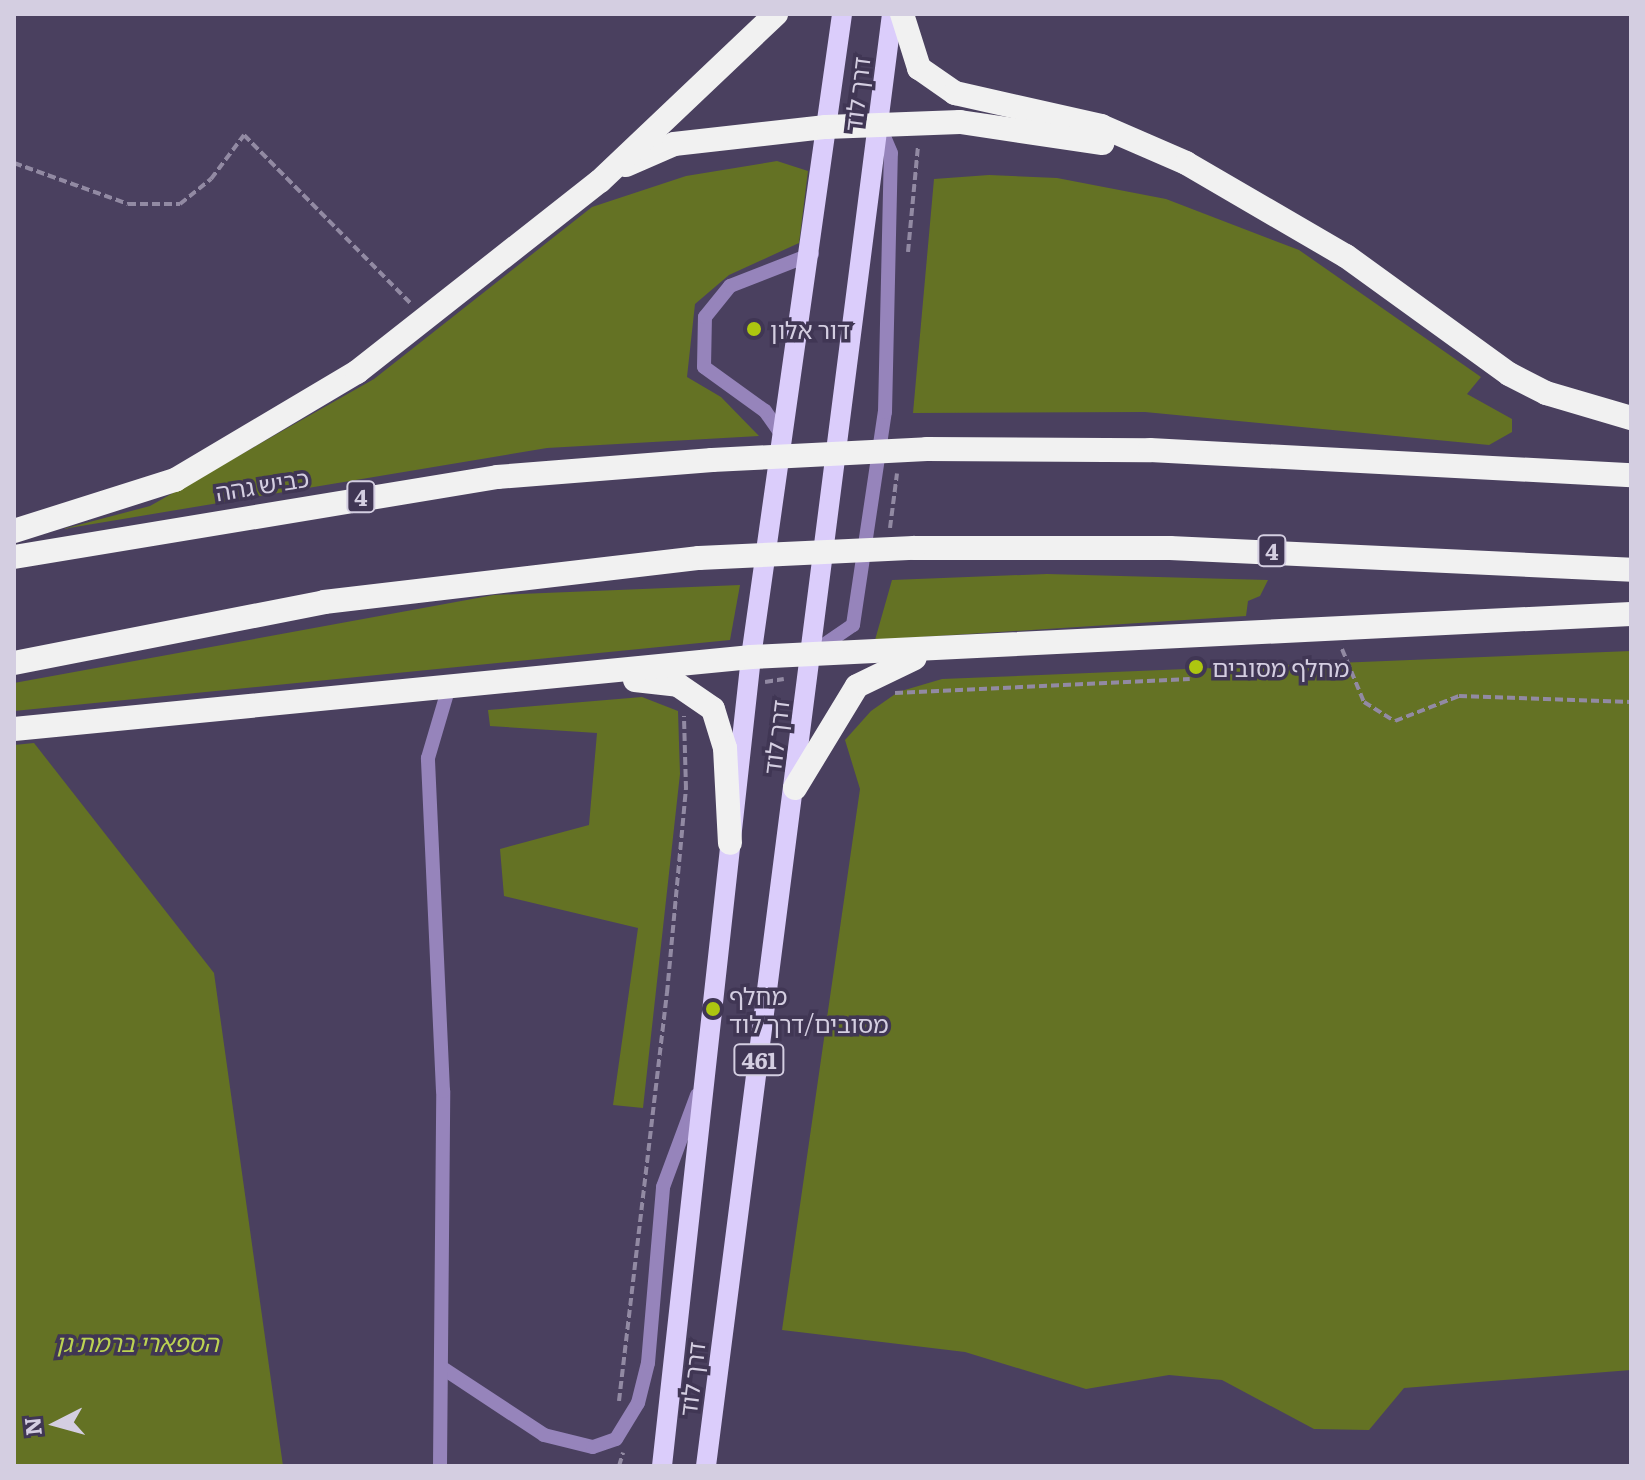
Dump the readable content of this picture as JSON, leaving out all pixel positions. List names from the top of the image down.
{
  "streets": {
    "highway": ["כביש גהה", "4"],
    "main road": ["דרך לוד", "461"]
  },
  "parks": ["הספארי ברמת גן"],
  "places": ["דור אלון", "מחלף מסובים", "מחלף מסובים/דרך לוד"],
  "north": "left"
}
